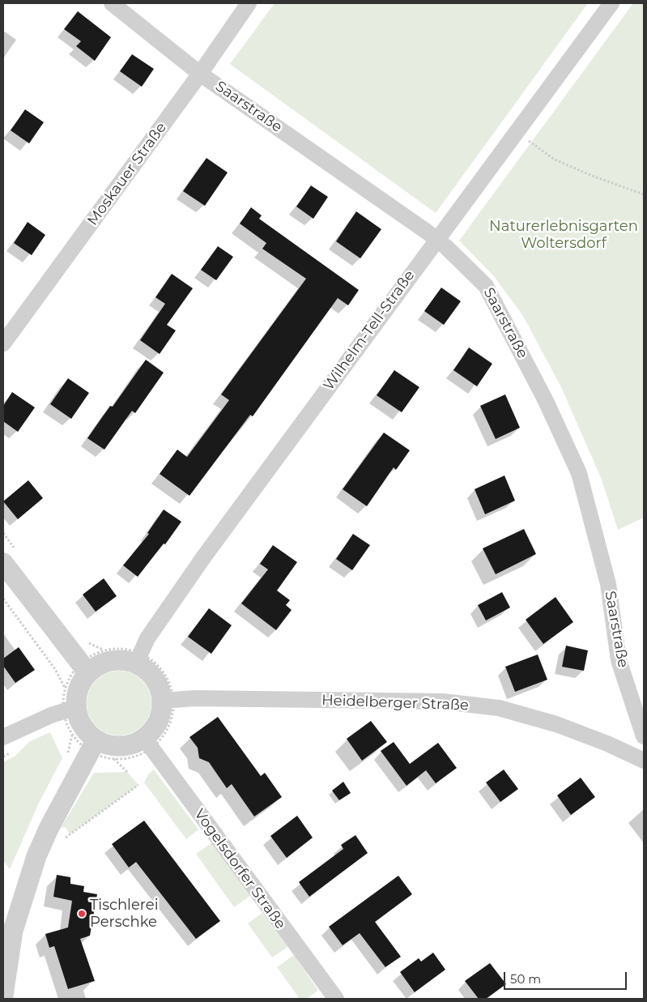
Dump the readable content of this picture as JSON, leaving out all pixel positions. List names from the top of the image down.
{
  "streets": {
    "street": [
      "Saarstraße",
      "Moskauer Straße",
      "Wilhelm-Tell-Straße",
      "Heidelberger Straße",
      "Vogelsdorfer Straße"
    ]
  },
  "crossings": [
    ["Saarstraße", "Moskauer Straße"],
    ["Saarstraße", "Wilhelm-Tell-Straße"],
    ["Wilhelm-Tell-Straße", "Heidelberger Straße"],
    ["Wilhelm-Tell-Straße", "Vogelsdorfer Straße"],
    ["Heidelberger Straße", "Vogelsdorfer Straße"]
  ],
  "parks": ["Naturerlebnisgarten Woltersdorf"],
  "places": ["Tischlerei Perschke"],
  "scale_bar": "50 m"
}
